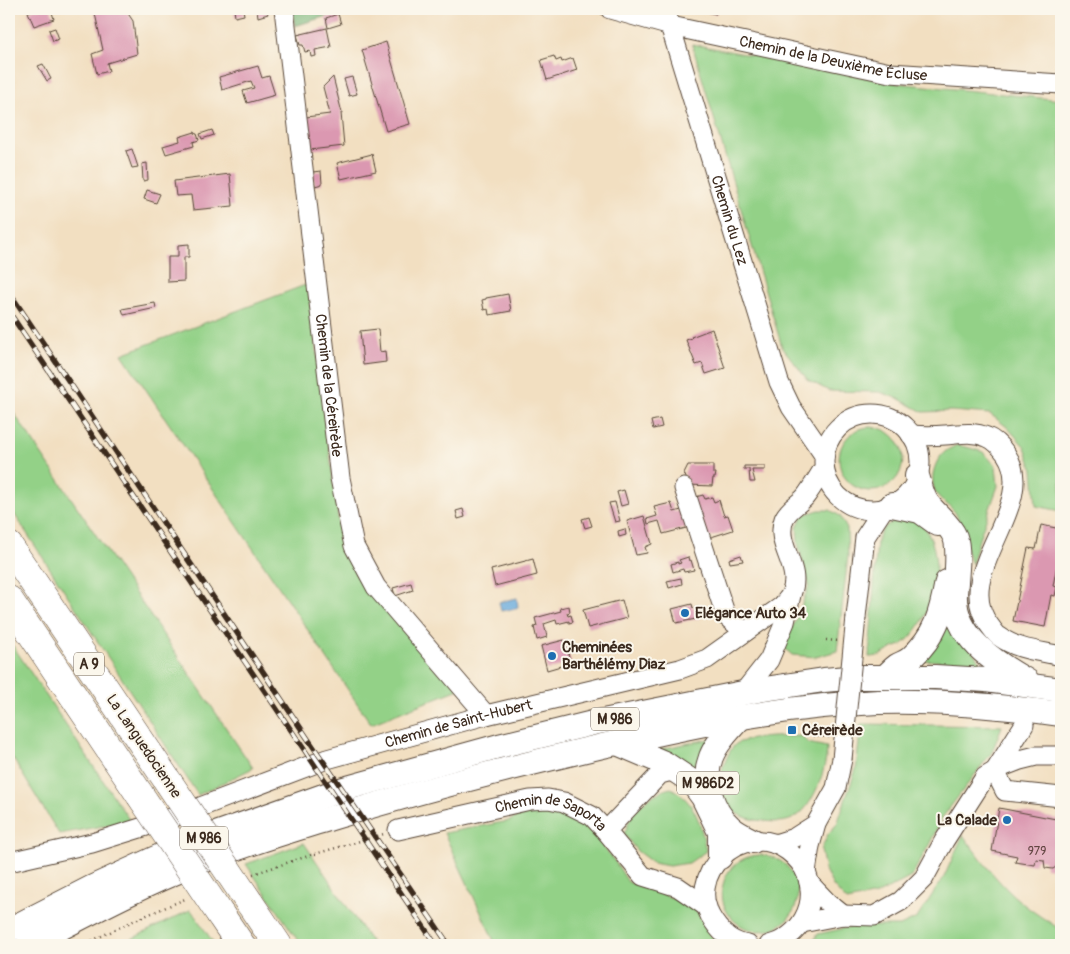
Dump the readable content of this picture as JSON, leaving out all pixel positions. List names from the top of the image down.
{
  "streets": {
    "highway": ["A 9", "La Languedocienne"],
    "main road": ["M 986", "M 986D2"],
    "street": [
      "Chemin de la Deuxième Écluse",
      "Chemin du Lez",
      "Chemin de la Céreirède",
      "Chemin de Saint-Hubert",
      "Chemin de Saporta"
    ]
  },
  "crossings": [
    ["Chemin de la Deuxième Écluse", "Chemin du Lez"],
    ["Chemin du Lez", "M 986"],
    ["Chemin de la Céreirède", "Chemin de Saint-Hubert"],
    ["M 986", "M 986D2"],
    ["M 986", "Chemin de Saporta"]
  ],
  "places": {
    "other": ["Elégance Auto 34", "Cheminées Barthélémy Diaz", "La Calade"],
    "transit": ["Céreirède"]
  },
  "house_numbers": ["979"]
}
